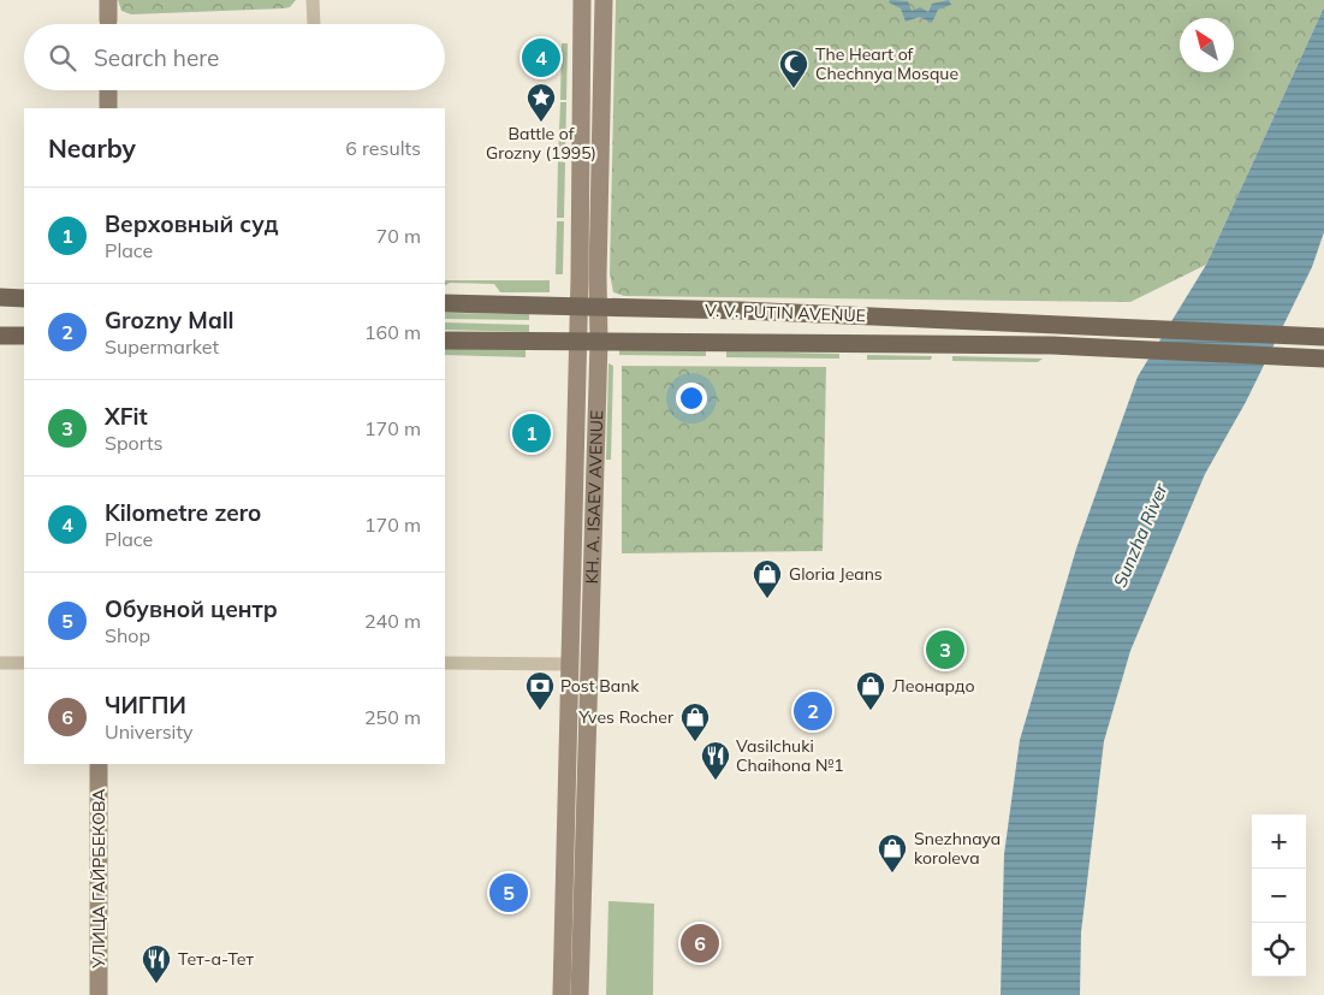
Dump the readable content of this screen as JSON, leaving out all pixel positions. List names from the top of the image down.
{
  "streets": {
    "main road": ["V. V. PUTIN AVENUE", "KH. A. ISAEV AVENUE", "УЛИЦА ГАЙРБЕКОВА"]
  },
  "crossings": [
    ["V. V. PUTIN AVENUE", "KH. A. ISAEV AVENUE"]
  ],
  "water": ["Sunzha River"],
  "places": {
    "mosque": ["The Heart of Chechnya Mosque"],
    "place": ["Battle of Grozny (1995)"],
    "shop": [
      "Gloria Jeans",
      "Леонардо",
      "Yves Rocher",
      "Snezhnaya koroleva"
    ],
    "bank": ["Post Bank"],
    "restaurant": ["Vasilchuki Chaihona №1", "Тет-а-Тет"]
  },
  "north": "top left",
  "page": {
    "search": "Search here",
    "pins": [
      "4",
      "1",
      "3",
      "2",
      "5",
      "6"
    ],
    "heading": ["Nearby", "6 results"],
    "list": [
      {
        "mark": "1",
        "name": "Верховный суд",
        "note": "Place",
        "value": "70 m"
      },
      {
        "mark": "2",
        "name": "Grozny Mall",
        "note": "Supermarket",
        "value": "160 m"
      },
      {
        "mark": "3",
        "name": "XFit",
        "note": "Sports",
        "value": "170 m"
      },
      {
        "mark": "4",
        "name": "Kilometre zero",
        "note": "Place",
        "value": "170 m"
      },
      {
        "mark": "5",
        "name": "Обувной центр",
        "note": "Shop",
        "value": "240 m"
      },
      {
        "mark": "6",
        "name": "ЧИГПИ",
        "note": "University",
        "value": "250 m"
      }
    ],
    "map_buttons": ["+", "−"]
  }
}
